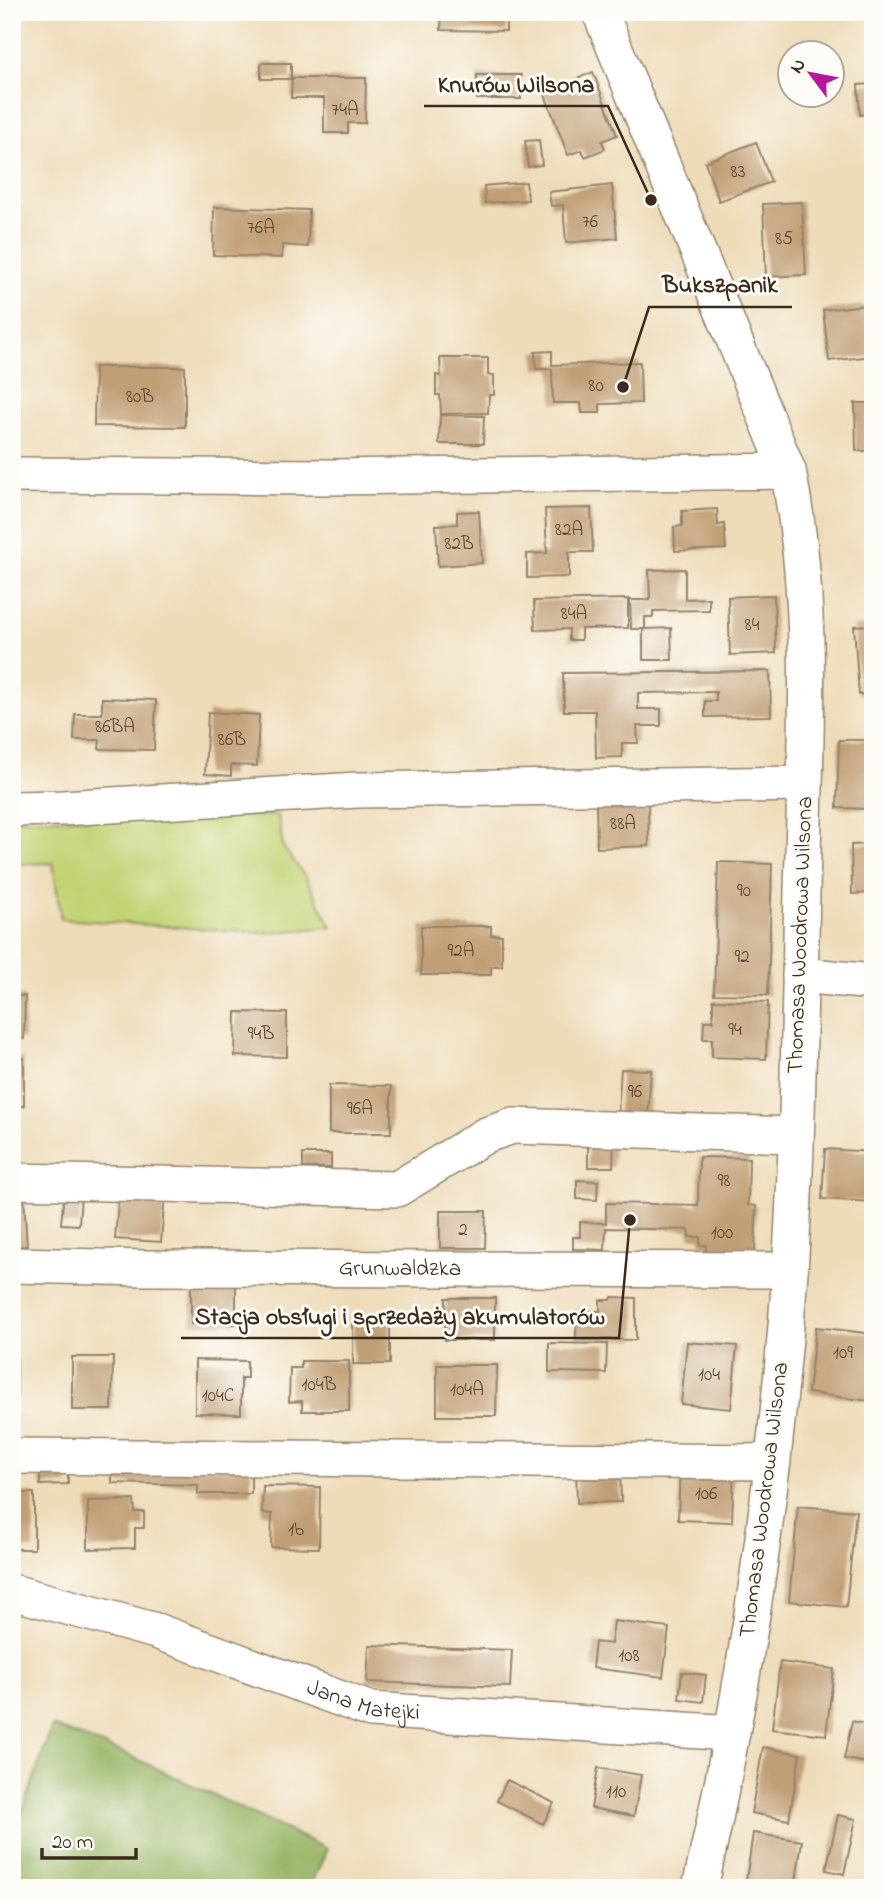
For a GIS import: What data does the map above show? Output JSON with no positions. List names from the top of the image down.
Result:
{
  "streets": {
    "street": ["Thomasa Woodrowa Wilsona", "Grunwaldzka", "Jana Matejki"]
  },
  "crossings": [
    ["Thomasa Woodrowa Wilsona", "Grunwaldzka"],
    ["Thomasa Woodrowa Wilsona", "Jana Matejki"]
  ],
  "places": ["Knurów Wilsona", "Bukszpanik", "Stacja obsługi i sprzedaży akumulatorów"],
  "house_numbers": [
    "74A",
    "83",
    "76",
    "76A",
    "85",
    "80",
    "80B",
    "82A",
    "82B",
    "84A",
    "84",
    "86BA",
    "86B",
    "88A",
    "90",
    "92A",
    "92",
    "94",
    "94B",
    "96",
    "96A",
    "98",
    "2",
    "100",
    "109",
    "104",
    "104B",
    "104A",
    "104C",
    "106",
    "1b",
    "108",
    "110"
  ],
  "scale_bar": "20 m",
  "north": "top left"
}
